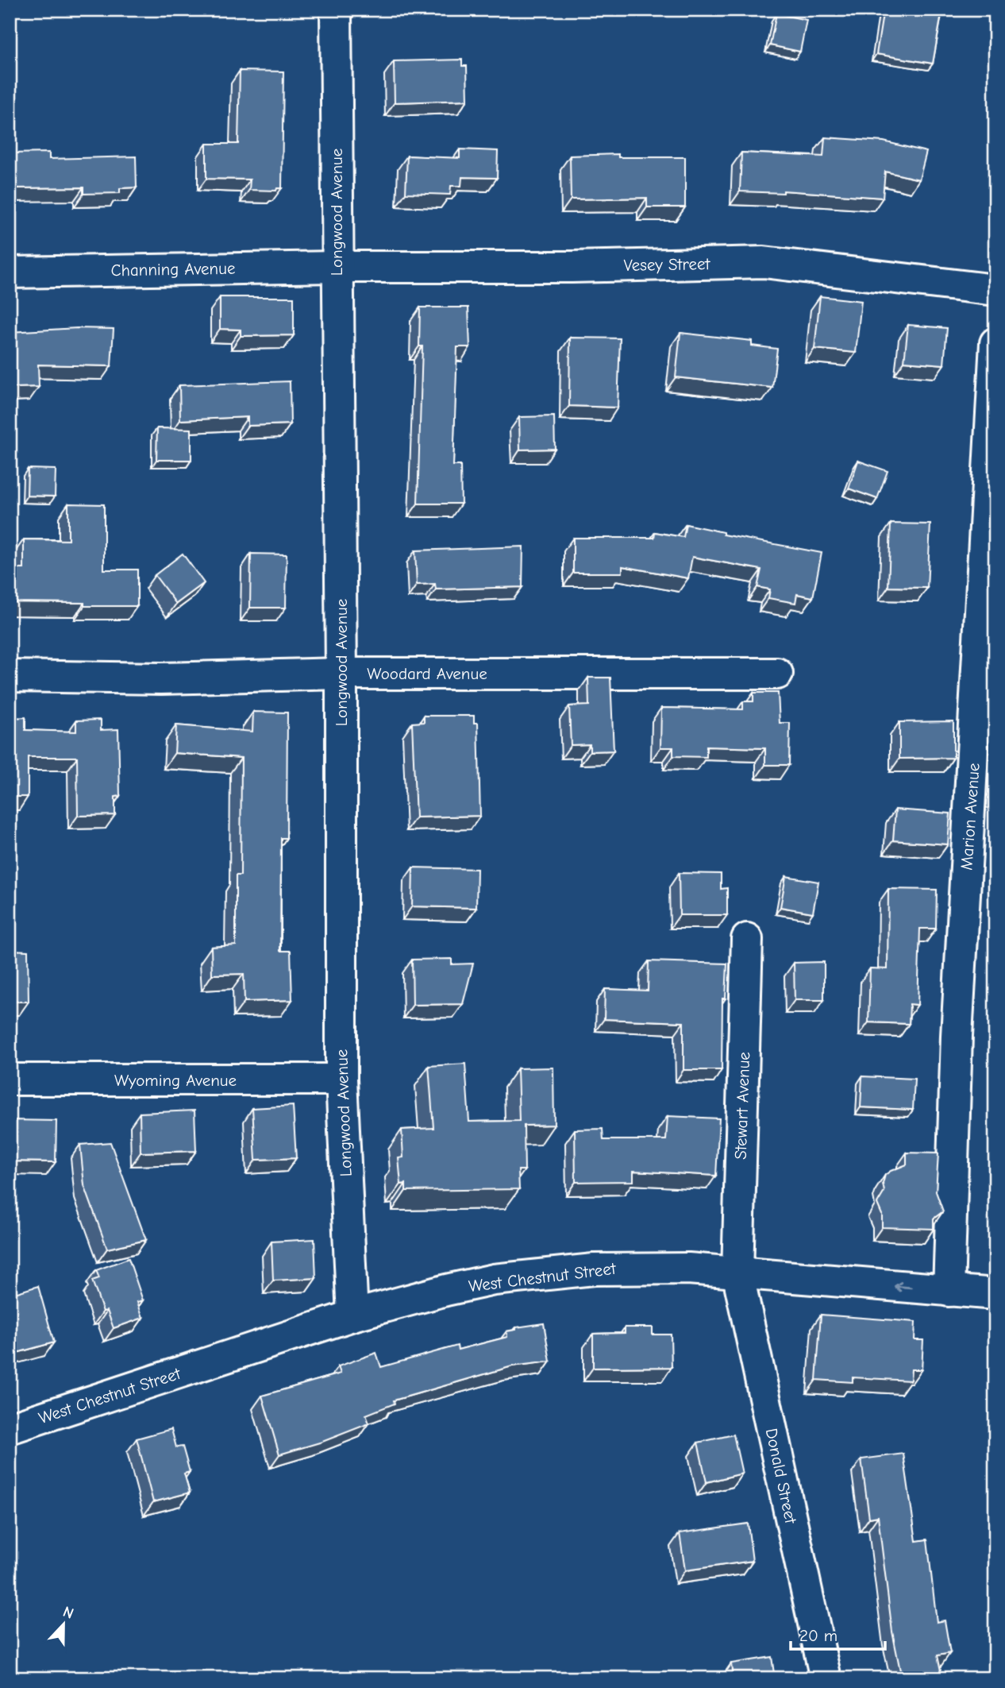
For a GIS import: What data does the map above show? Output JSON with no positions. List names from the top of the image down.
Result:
{
  "streets": {
    "street": [
      "Longwood Avenue",
      "Vesey Street",
      "Channing Avenue",
      "Woodard Avenue",
      "Marion Avenue",
      "Wyoming Avenue",
      "Stewart Avenue",
      "West Chestnut Street",
      "Donald Street"
    ]
  },
  "crossings": [
    ["Longwood Avenue", "Vesey Street"],
    ["Longwood Avenue", "Channing Avenue"],
    ["Longwood Avenue", "Woodard Avenue"],
    ["Longwood Avenue", "Wyoming Avenue"],
    ["Longwood Avenue", "West Chestnut Street"],
    ["Vesey Street", "Channing Avenue"],
    ["Marion Avenue", "West Chestnut Street"],
    ["Stewart Avenue", "West Chestnut Street"],
    ["Stewart Avenue", "Donald Street"],
    ["West Chestnut Street", "Donald Street"]
  ],
  "scale_bar": "20 m",
  "north": "top"
}
